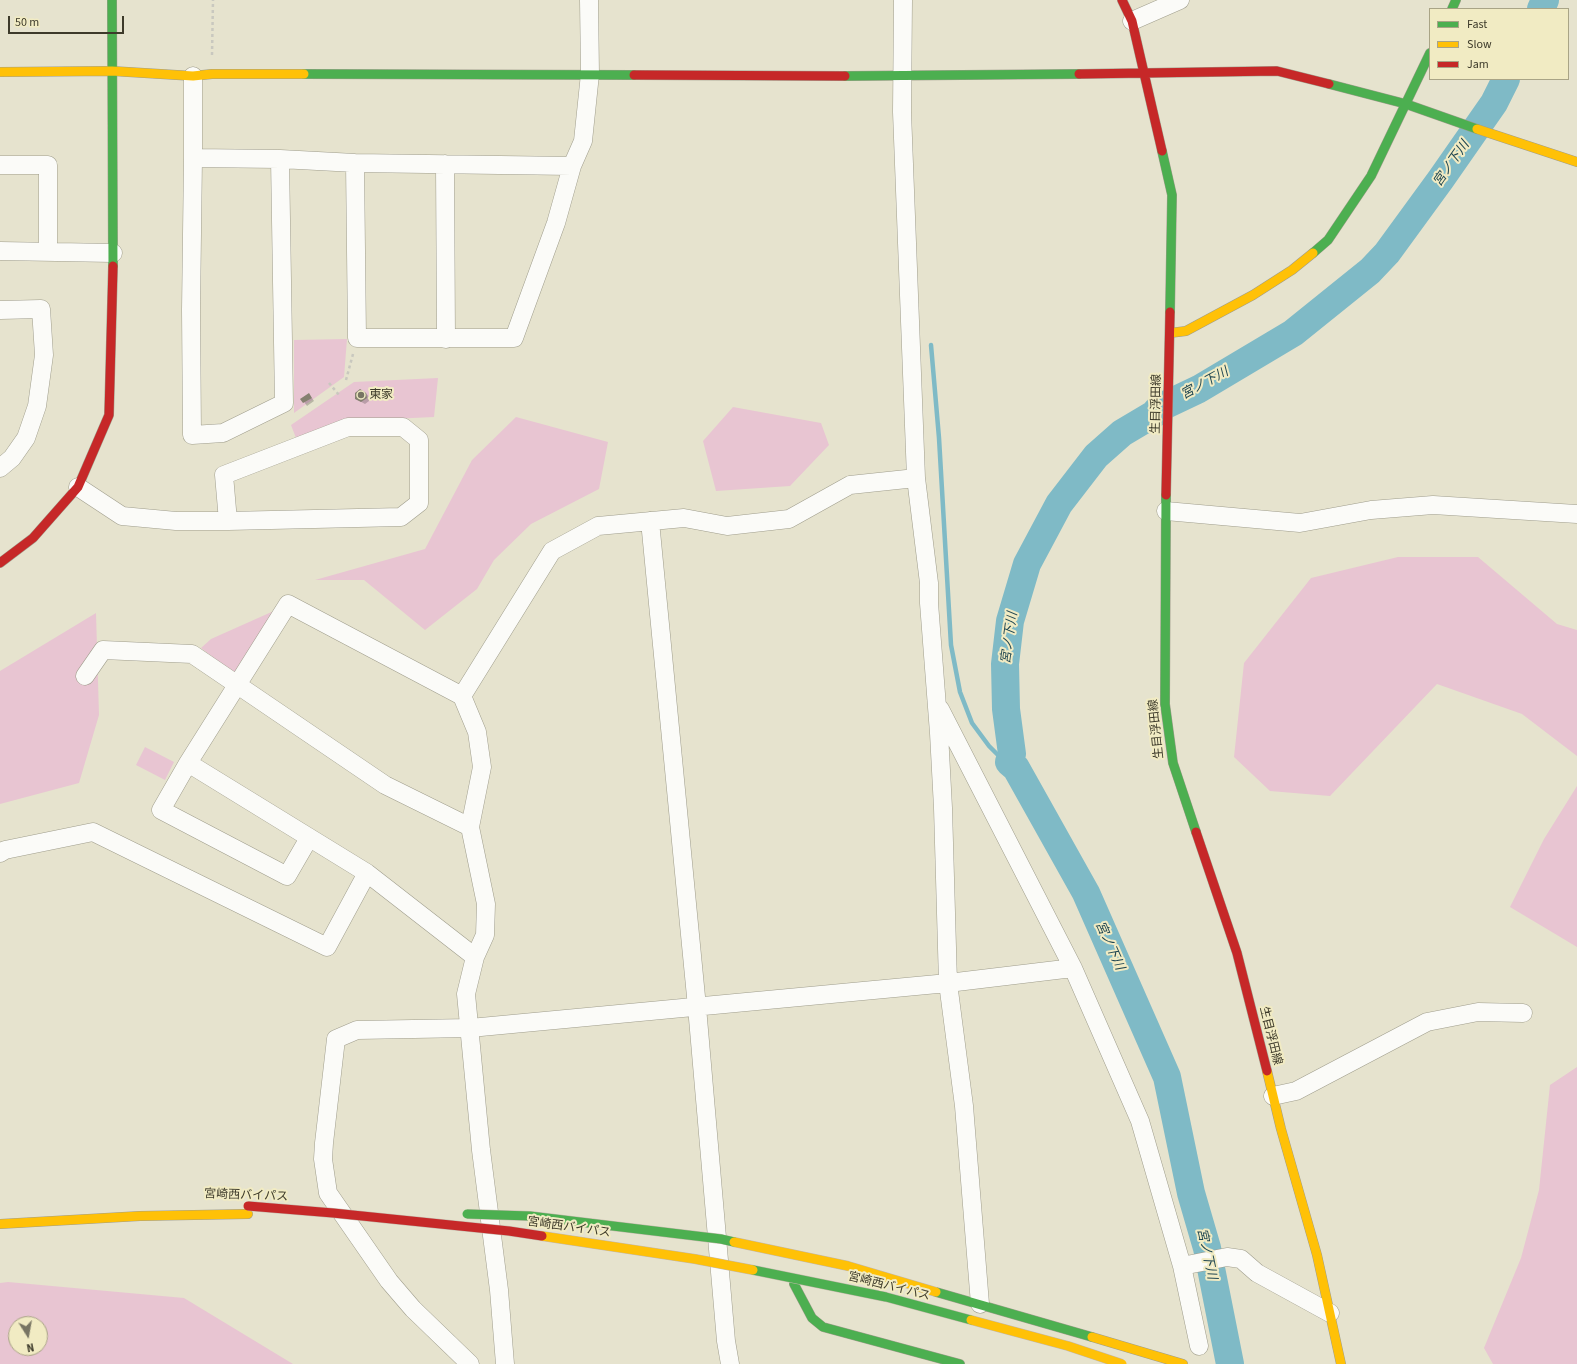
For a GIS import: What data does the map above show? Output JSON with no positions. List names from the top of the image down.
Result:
{
  "streets": {
    "main road": ["生目浮田線", "宮崎西バイパス"]
  },
  "water": ["宮ノ下川"],
  "places": ["東家"],
  "legend": ["Fast", "Slow", "Jam"],
  "scale_bar": "50 m",
  "north": "bottom"
}
